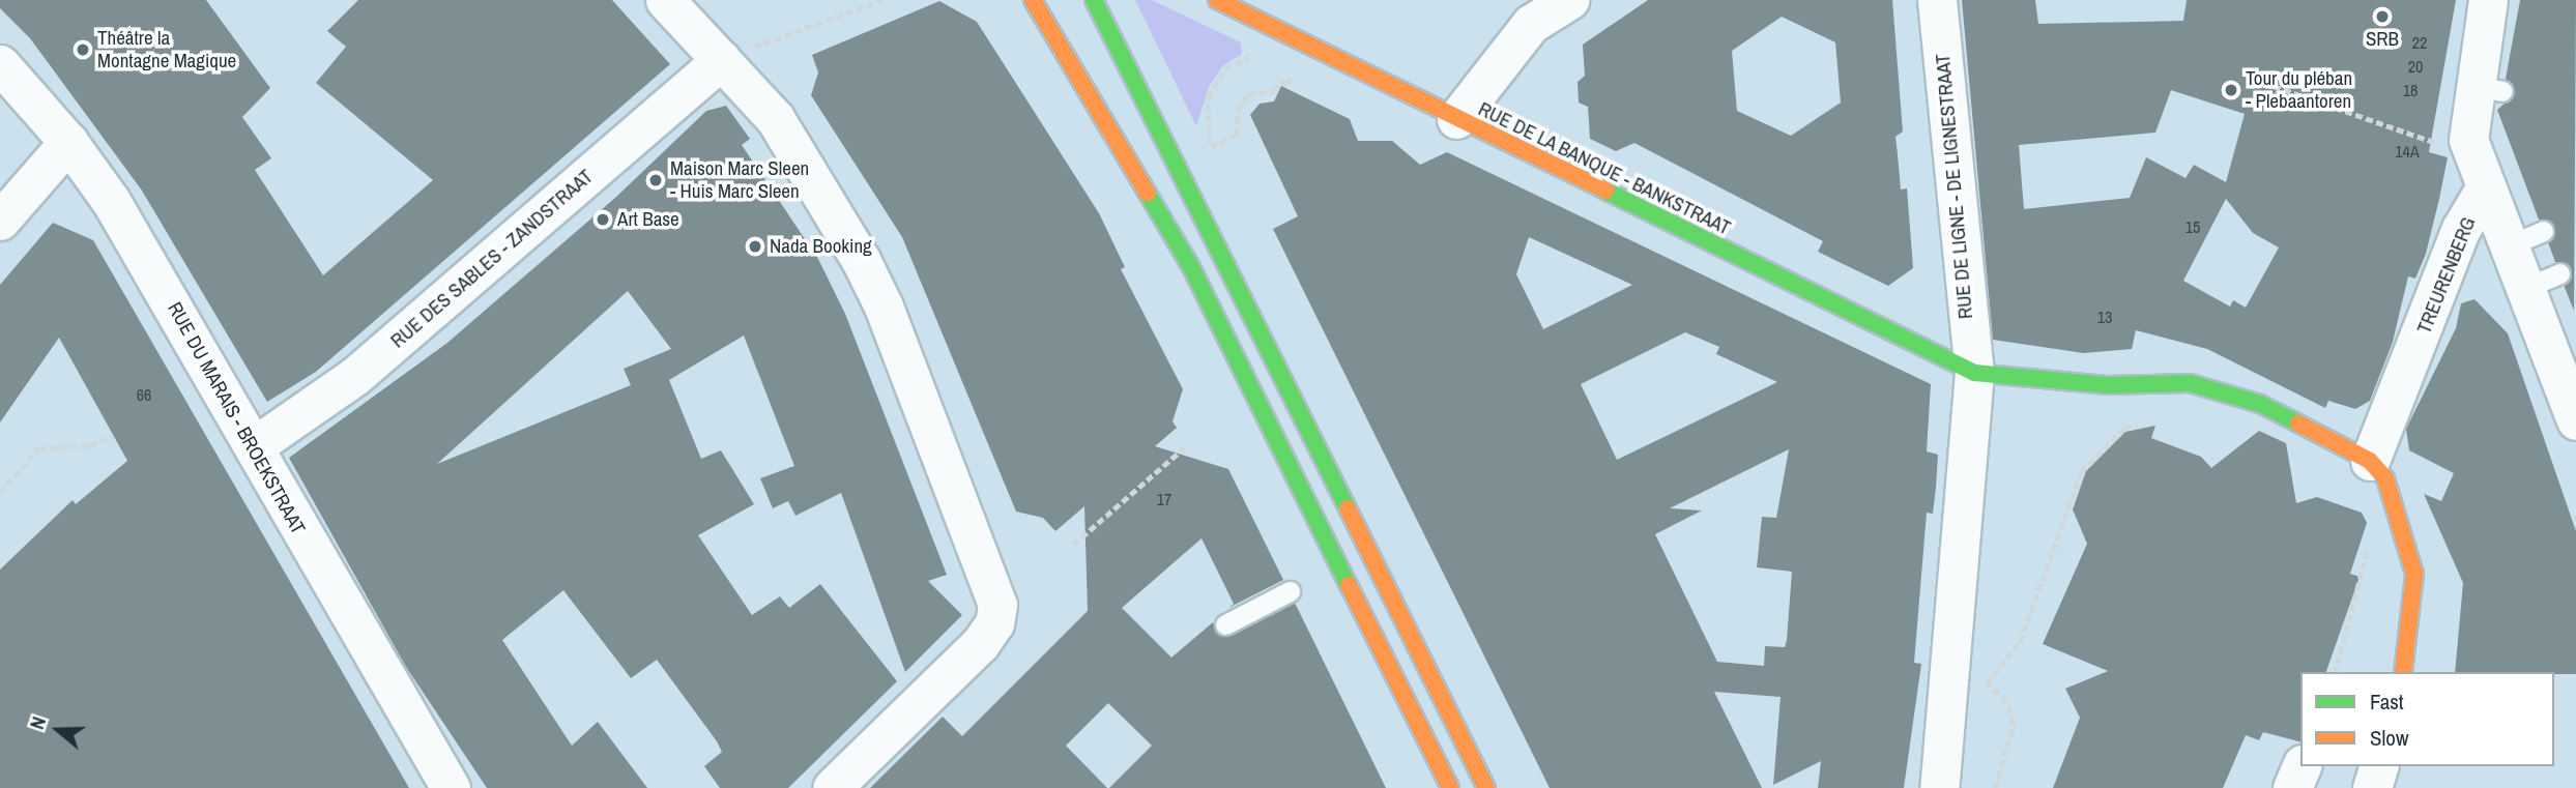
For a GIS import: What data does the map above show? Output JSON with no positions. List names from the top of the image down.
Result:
{
  "streets": {
    "street": [
      "RUE DE LA BANQUE - BANKSTRAAT",
      "RUE DE LIGNE - DE LIGNESTRAAT",
      "RUE DES SABLES - ZANDSTRAAT",
      "TREURENBERG",
      "RUE DU MARAIS - BROEKSTRAAT"
    ]
  },
  "crossings": [
    ["RUE DE LA BANQUE - BANKSTRAAT", "RUE DE LIGNE - DE LIGNESTRAAT"],
    ["RUE DES SABLES - ZANDSTRAAT", "RUE DU MARAIS - BROEKSTRAAT"]
  ],
  "places": [
    "SRB",
    "Théâtre la Montagne Magique",
    "Tour du pléban - Plebaantoren",
    "Maison Marc Sleen - Huis Marc Sleen",
    "Art Base",
    "Nada Booking"
  ],
  "house_numbers": [
    "22",
    "20",
    "18",
    "14A",
    "15",
    "13",
    "66",
    "17"
  ],
  "legend": ["Fast", "Slow"],
  "north": "left"
}
